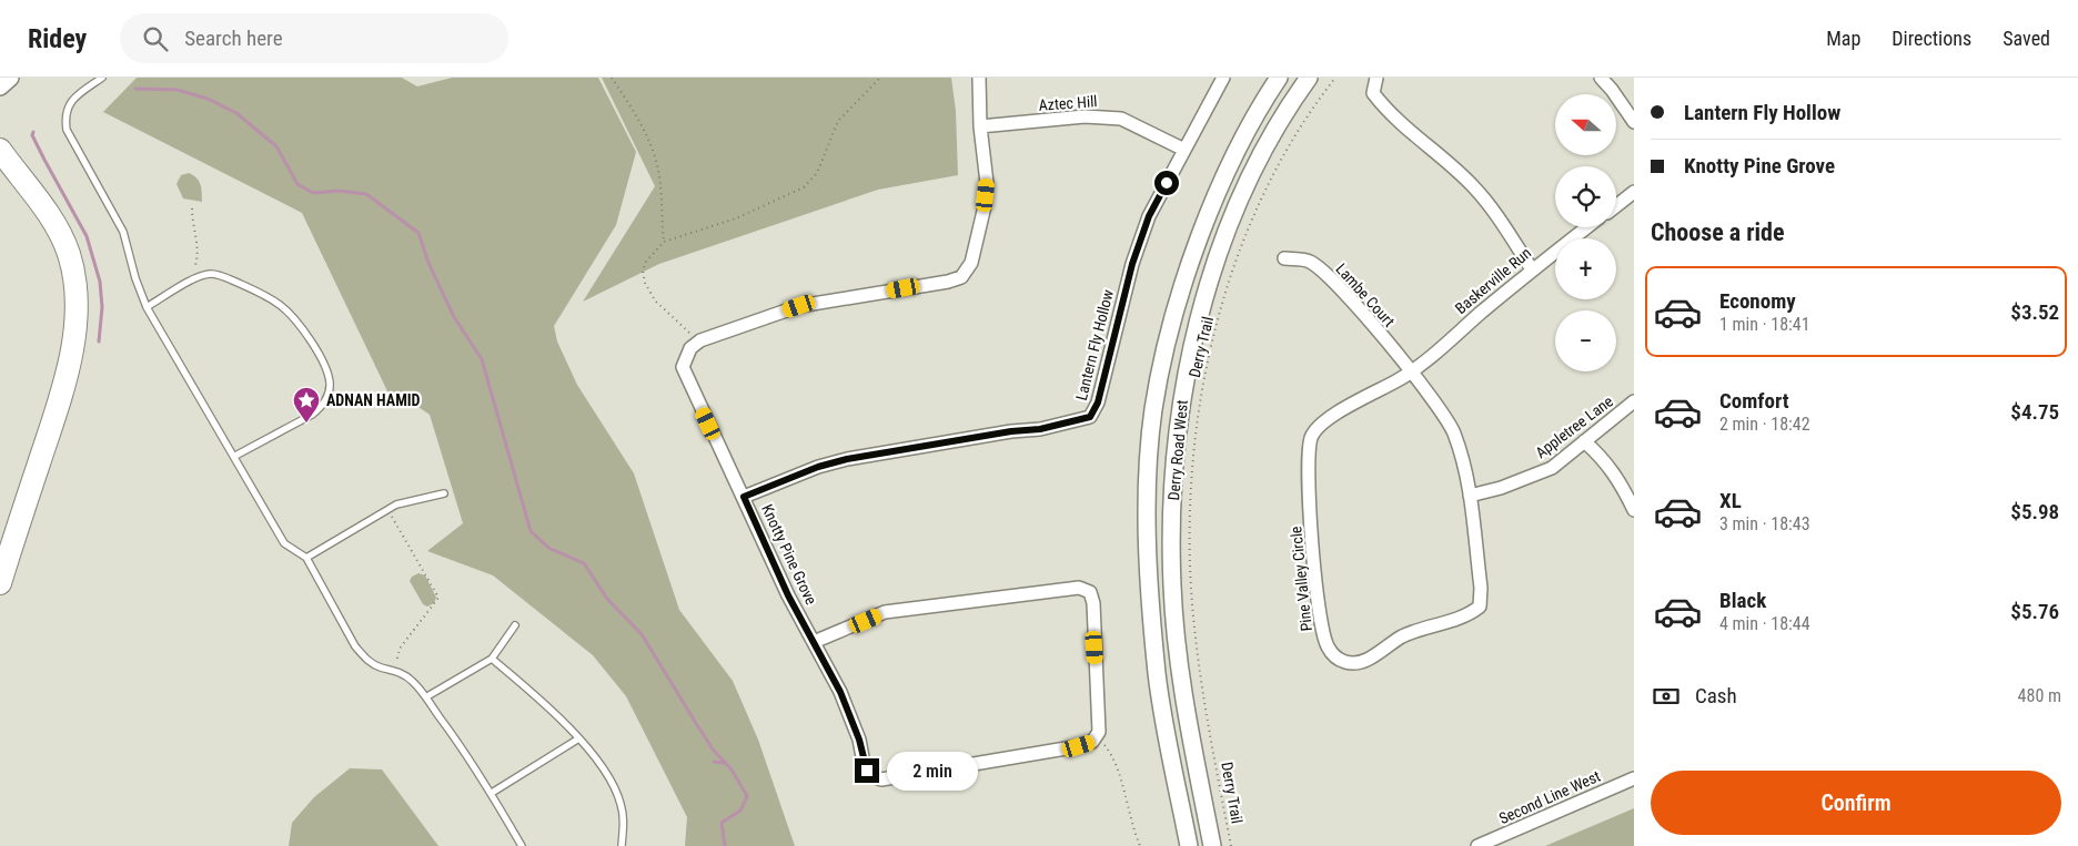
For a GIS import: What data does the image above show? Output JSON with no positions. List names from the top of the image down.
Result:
{
  "streets": {
    "main road": ["Derry Road West"],
    "street": [
      "Aztec Hill",
      "Baskerville Run",
      "Lambe Court",
      "Lantern Fly Hollow",
      "Appletree Lane",
      "Knotty Pine Grove",
      "Pine Valley Circle",
      "Second Line West"
    ],
    "path": ["Derry Trail"]
  },
  "crossings": [
    ["Aztec Hill", "Lantern Fly Hollow"],
    ["Baskerville Run", "Lambe Court"],
    ["Baskerville Run", "Pine Valley Circle"],
    ["Lambe Court", "Pine Valley Circle"],
    ["Lantern Fly Hollow", "Knotty Pine Grove"],
    ["Appletree Lane", "Pine Valley Circle"]
  ],
  "places": {
    "place": ["ADNAN HAMID"]
  },
  "north": "left",
  "page": {
    "header": "Ridey",
    "search": "Search here",
    "nav": ["Map", "Directions", "Saved"],
    "banner": ["Lantern Fly Hollow", "Knotty Pine Grove"],
    "map_buttons": ["+", "−"],
    "heading": "Choose a ride",
    "list": [
      {
        "name": "Economy",
        "note": "1 min · 18:41",
        "value": "$3.52"
      },
      {
        "name": "Comfort",
        "note": "2 min · 18:42",
        "value": "$4.75"
      },
      {
        "name": "XL",
        "note": "3 min · 18:43",
        "value": "$5.98"
      },
      {
        "name": "Black",
        "note": "4 min · 18:44",
        "value": "$5.76"
      }
    ],
    "pay": ["Cash", "480 m"],
    "bubble": "2 min",
    "buttons": "Confirm"
  }
}
